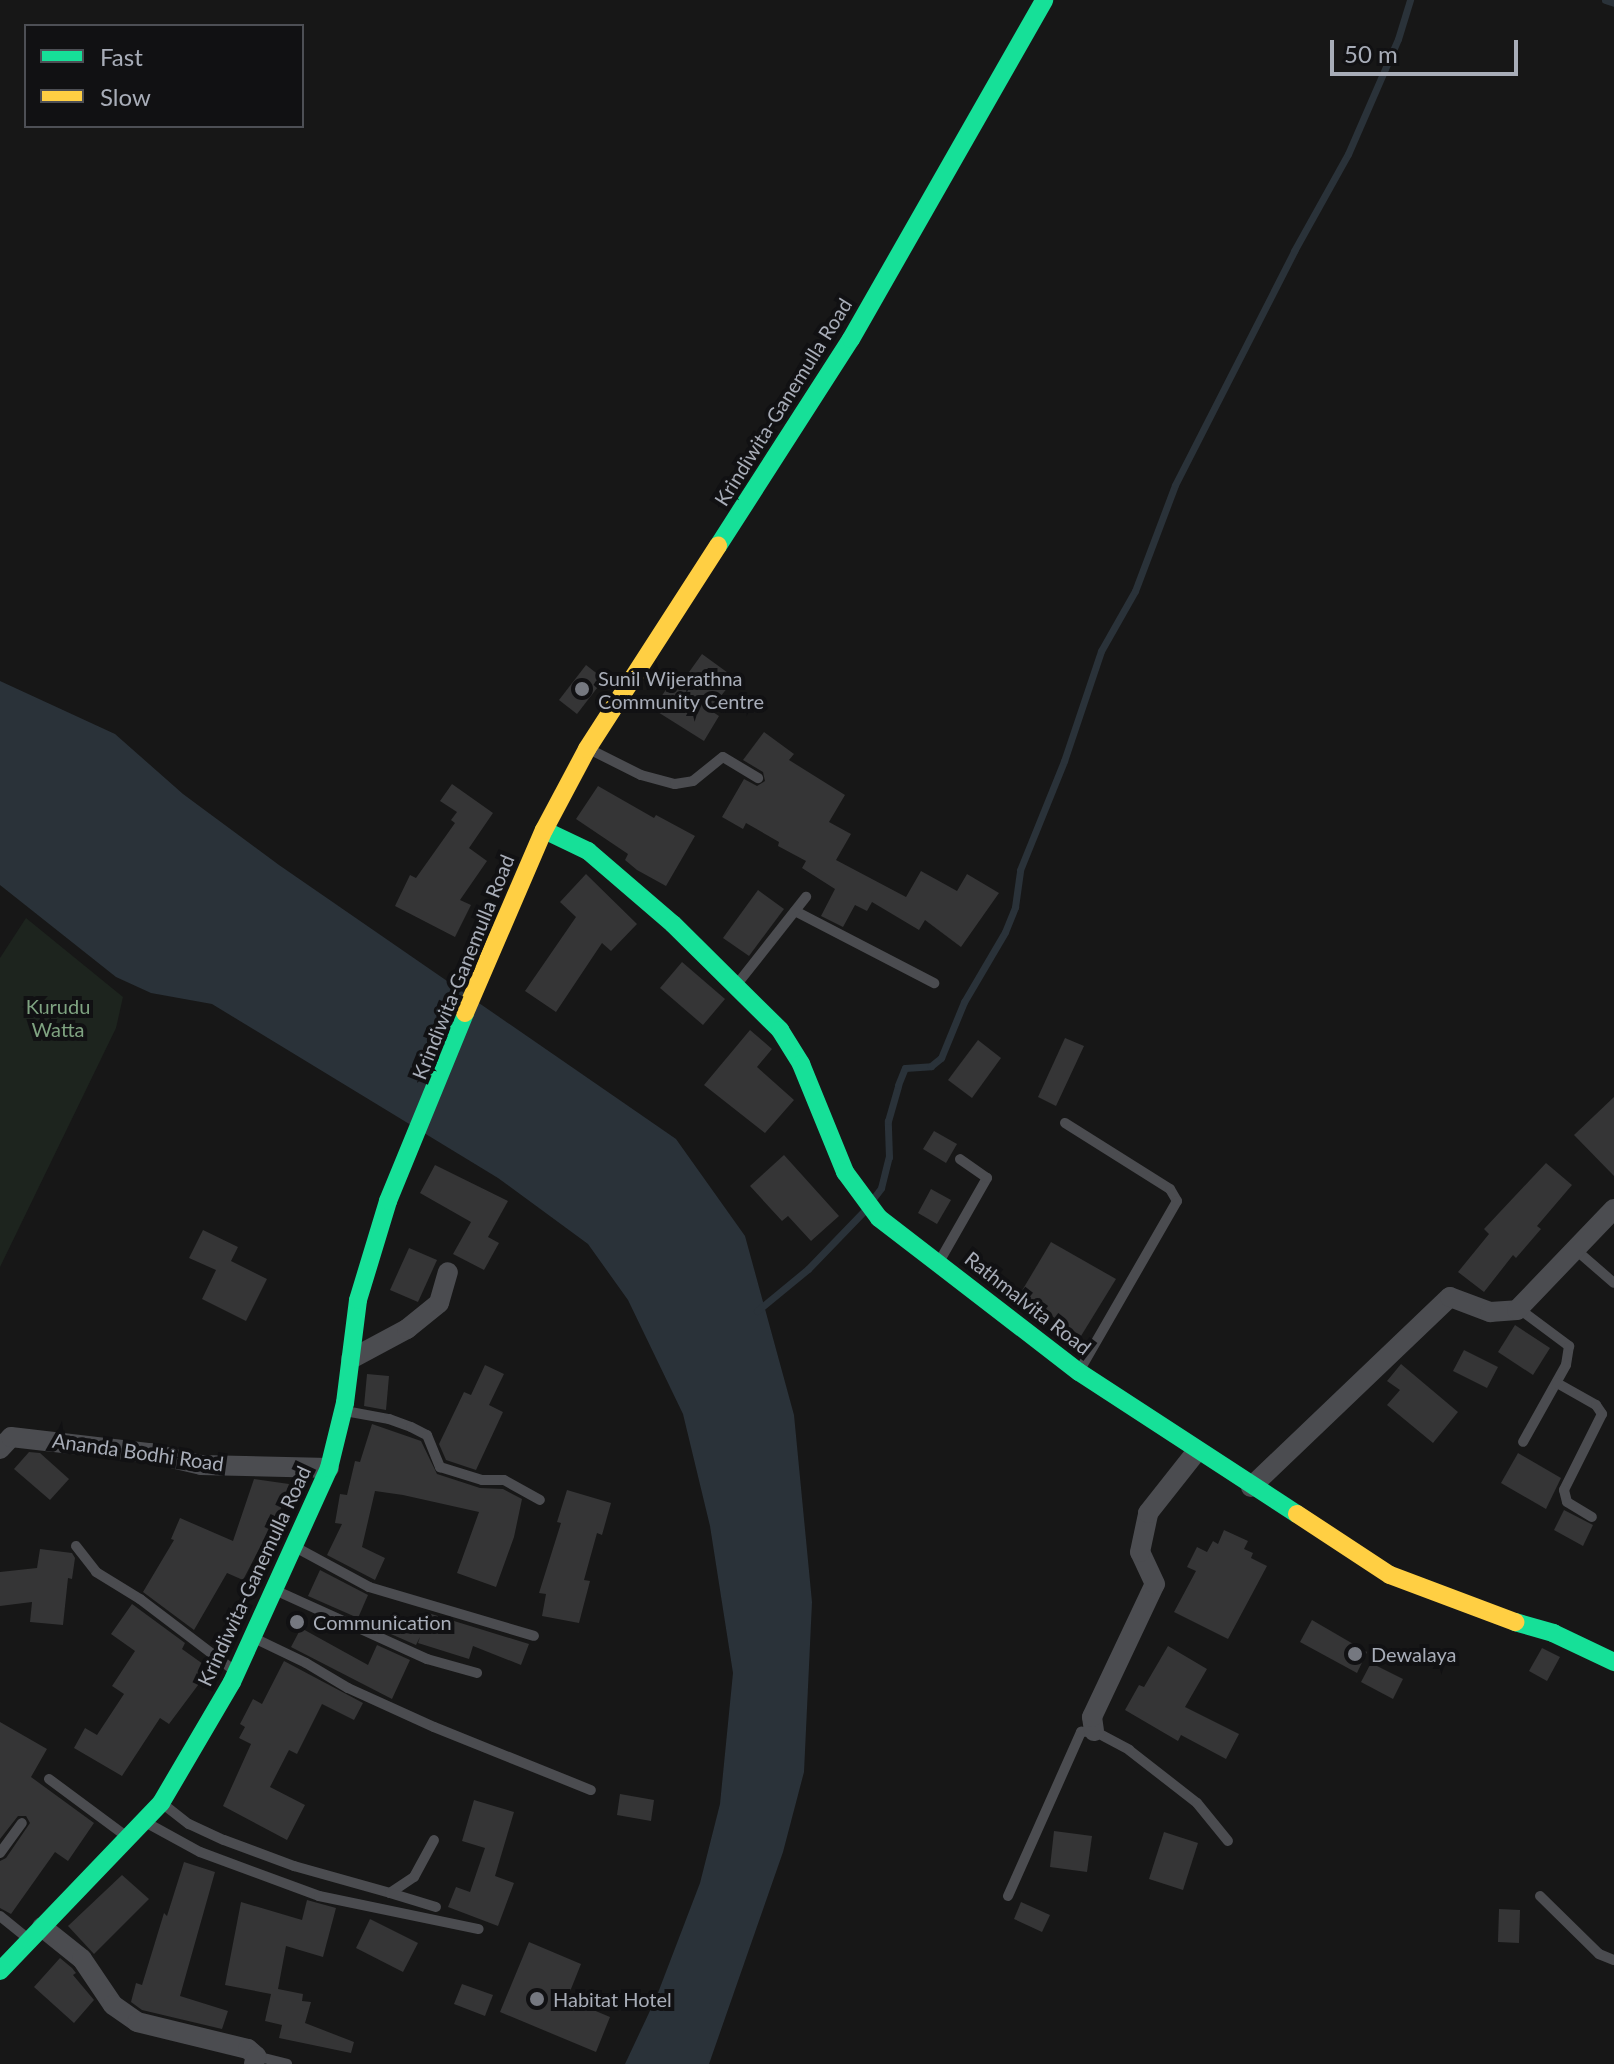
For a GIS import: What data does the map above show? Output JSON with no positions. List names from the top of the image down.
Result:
{
  "streets": {
    "main road": ["Krindiwita-Ganemulla Road", "Rathmalvita Road"],
    "street": ["Ananda Bodhi Road"]
  },
  "crossings": [
    ["Krindiwita-Ganemulla Road", "Rathmalvita Road"],
    ["Krindiwita-Ganemulla Road", "Ananda Bodhi Road"]
  ],
  "parks": ["Kurudu Watta"],
  "places": [
    "Sunil Wijerathna Community Centre",
    "Communication",
    "Dewalaya",
    "Habitat Hotel"
  ],
  "legend": ["Fast", "Slow"],
  "scale_bar": "50 m"
}
